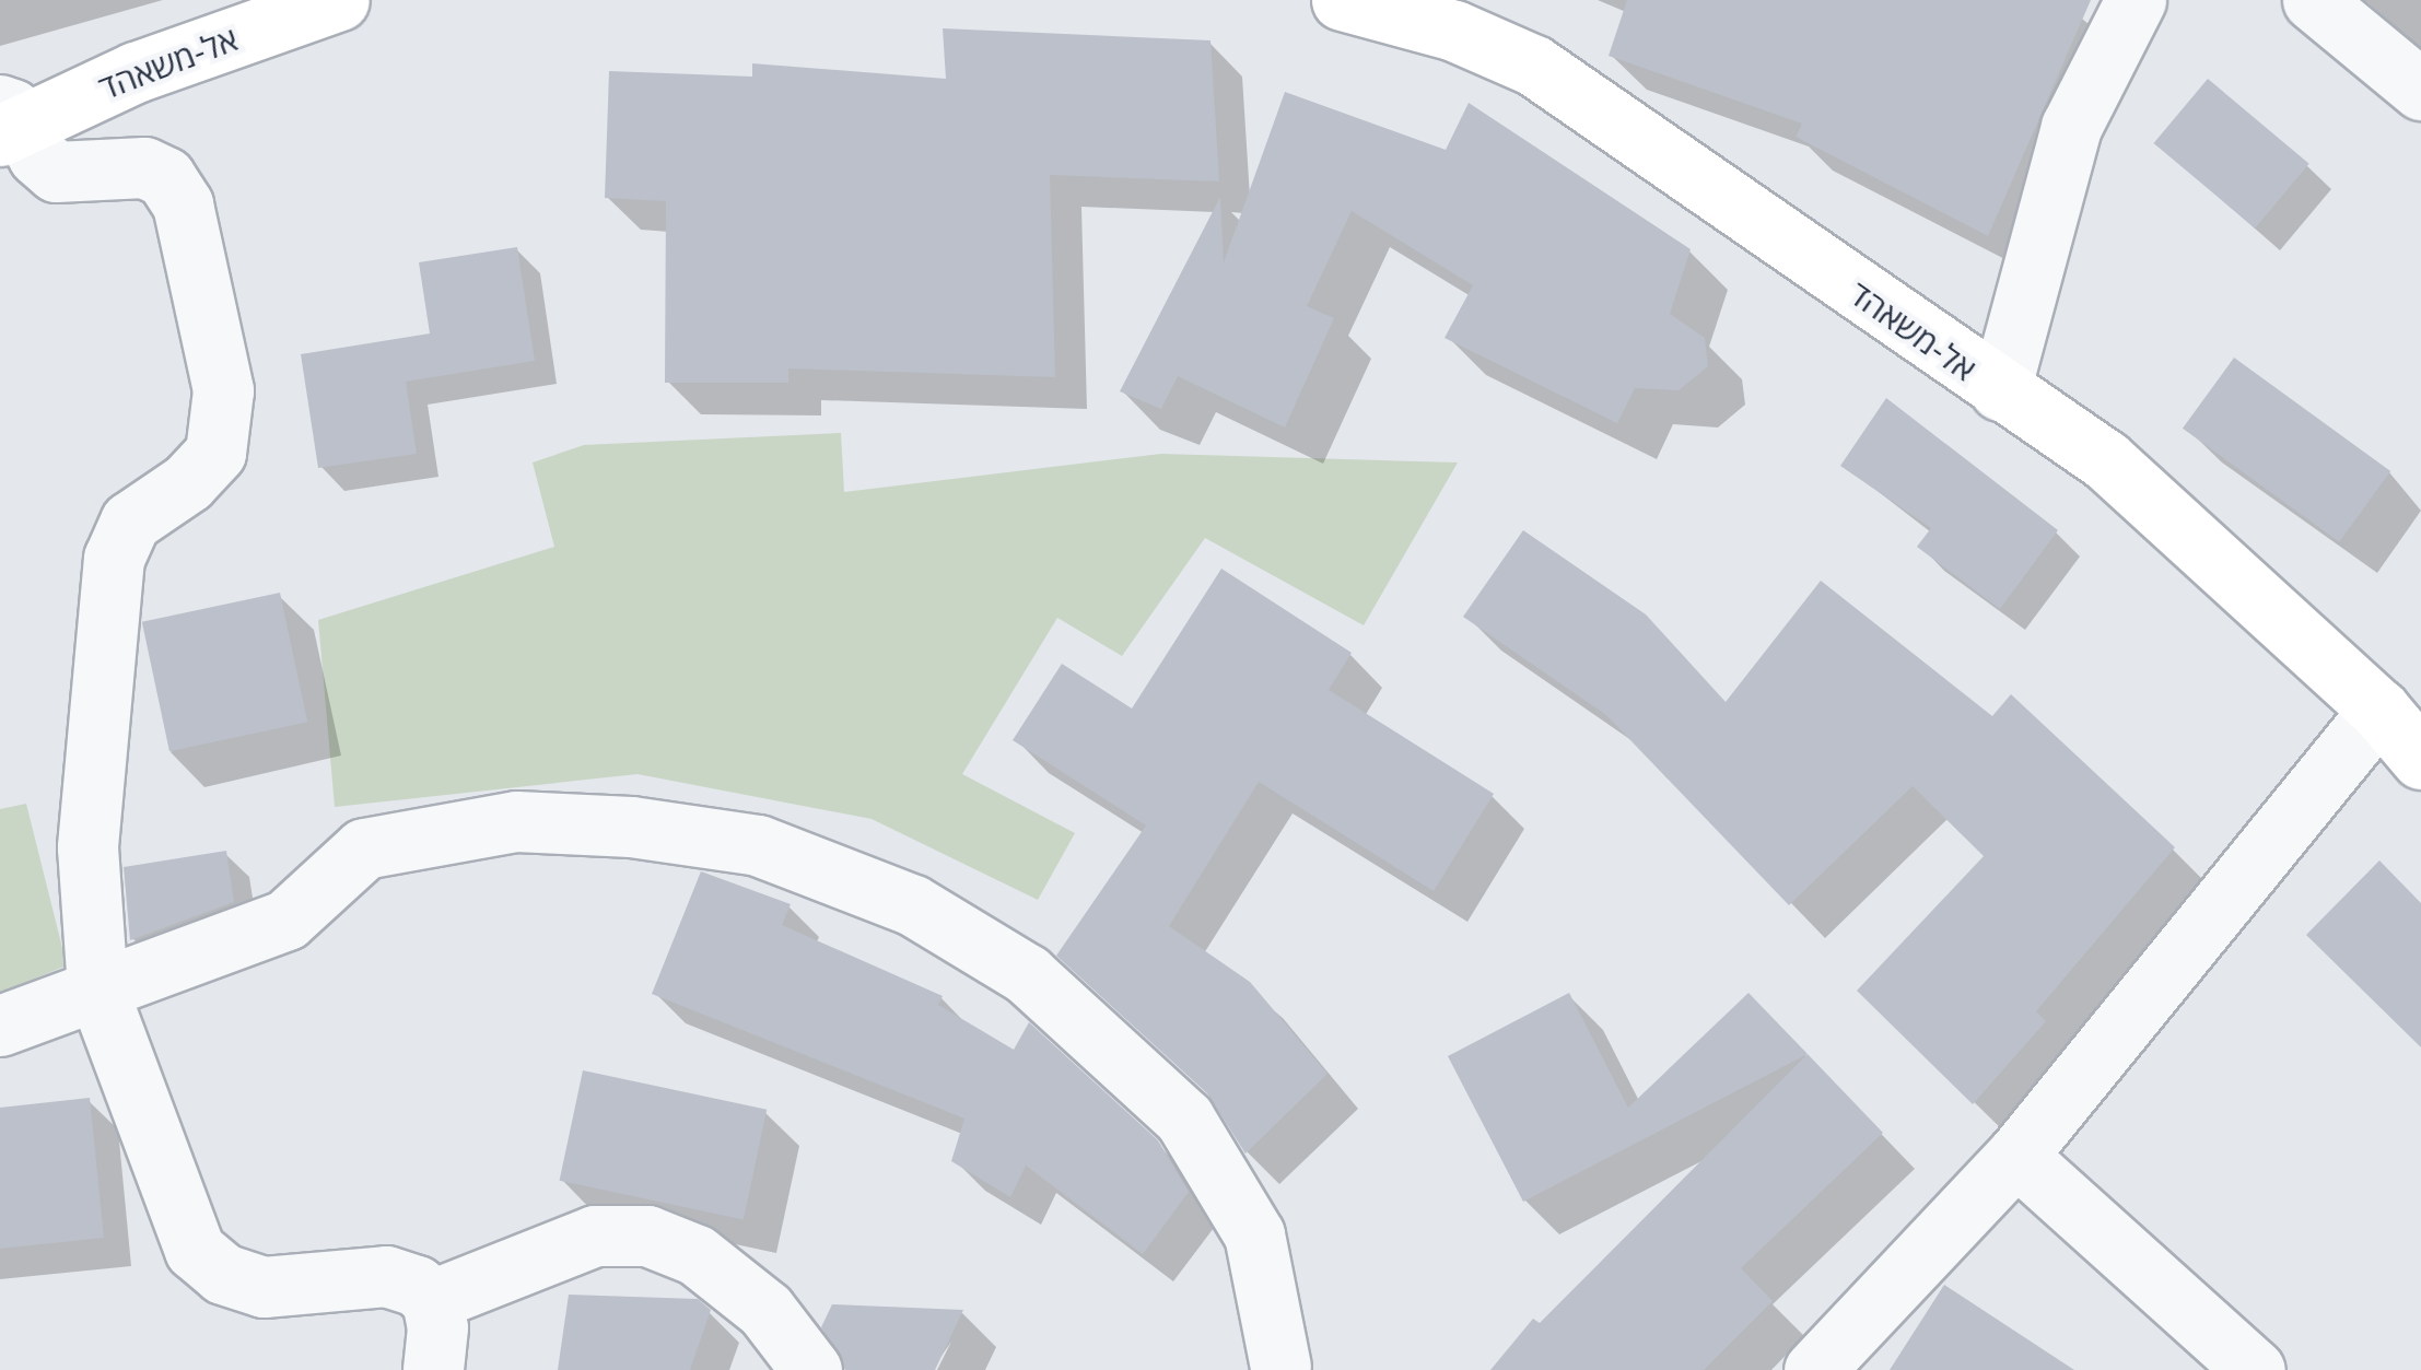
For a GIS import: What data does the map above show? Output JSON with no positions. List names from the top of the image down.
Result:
{
  "streets": {
    "street": ["אל-משאהד"]
  }
}
